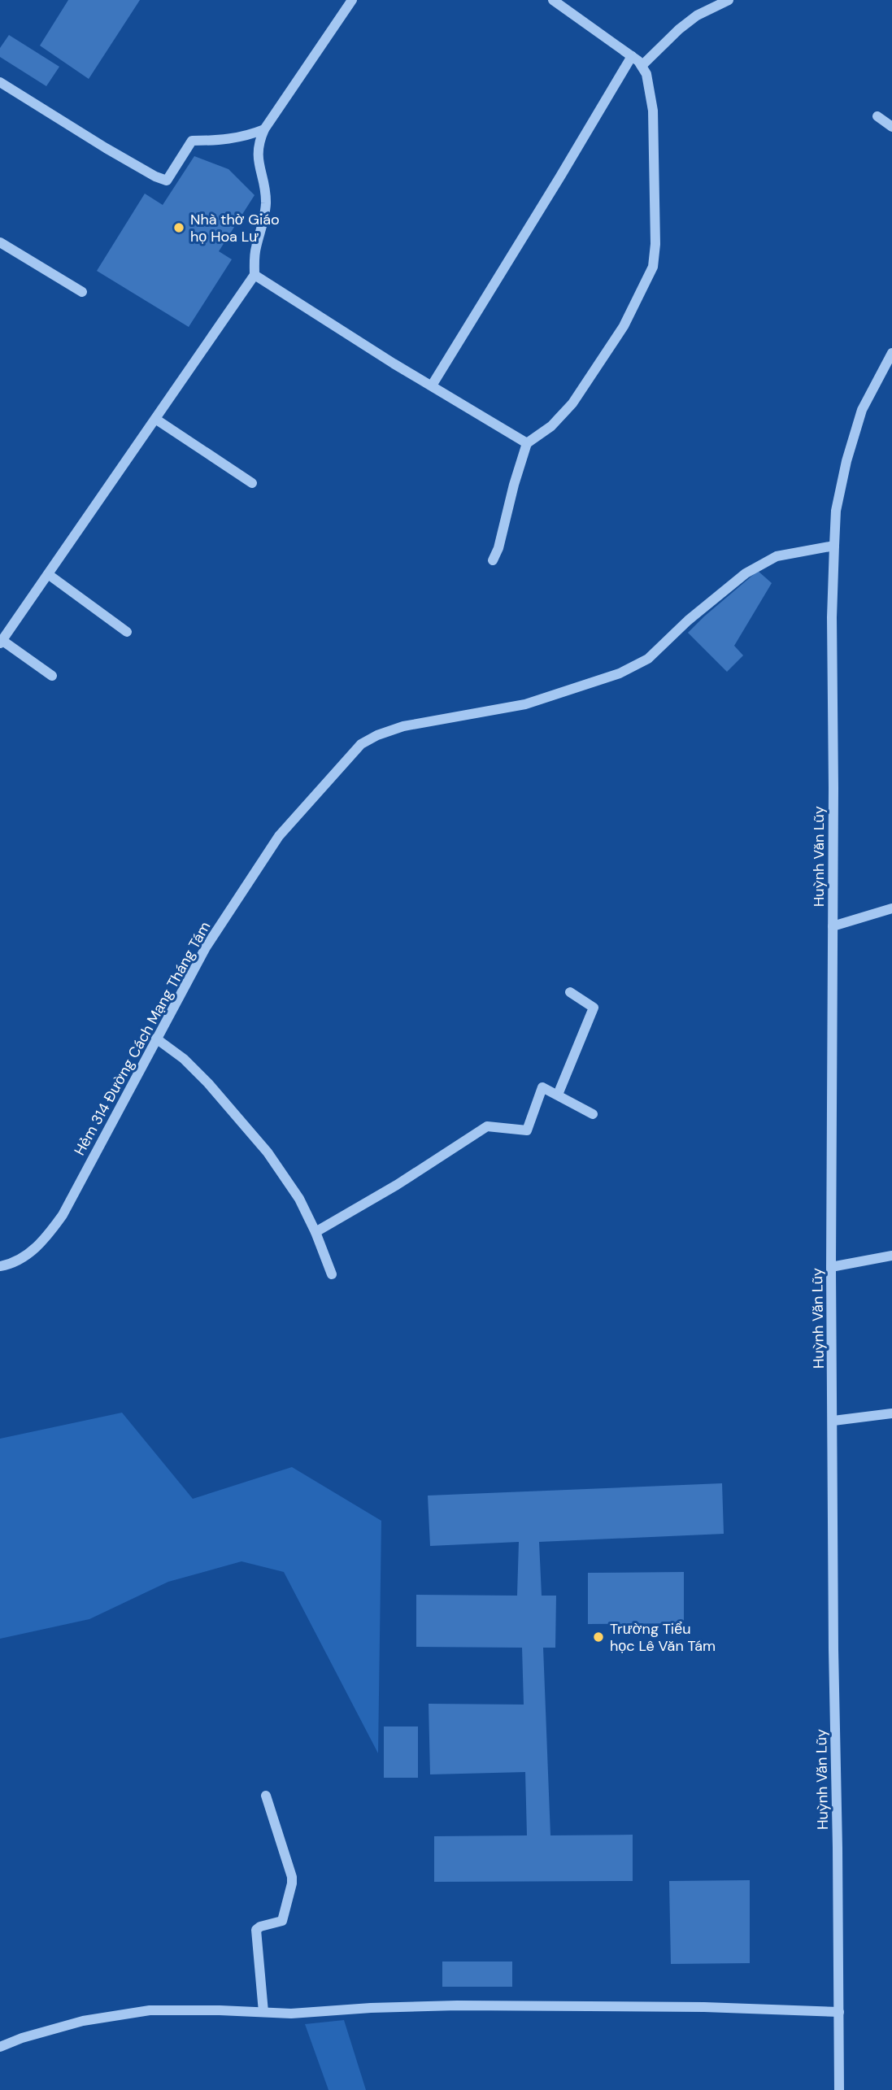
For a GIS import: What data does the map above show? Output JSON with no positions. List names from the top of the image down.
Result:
{
  "streets": {
    "street": ["Huỳnh Văn Lũy", "Hẻm 314 Đường Cách Mạng Tháng Tám"]
  },
  "crossings": [
    ["Huỳnh Văn Lũy", "Hẻm 314 Đường Cách Mạng Tháng Tám"]
  ],
  "places": ["Nhà thờ Giáo họ Hoa Lư", "Trường Tiểu học Lê Văn Tám"]
}
